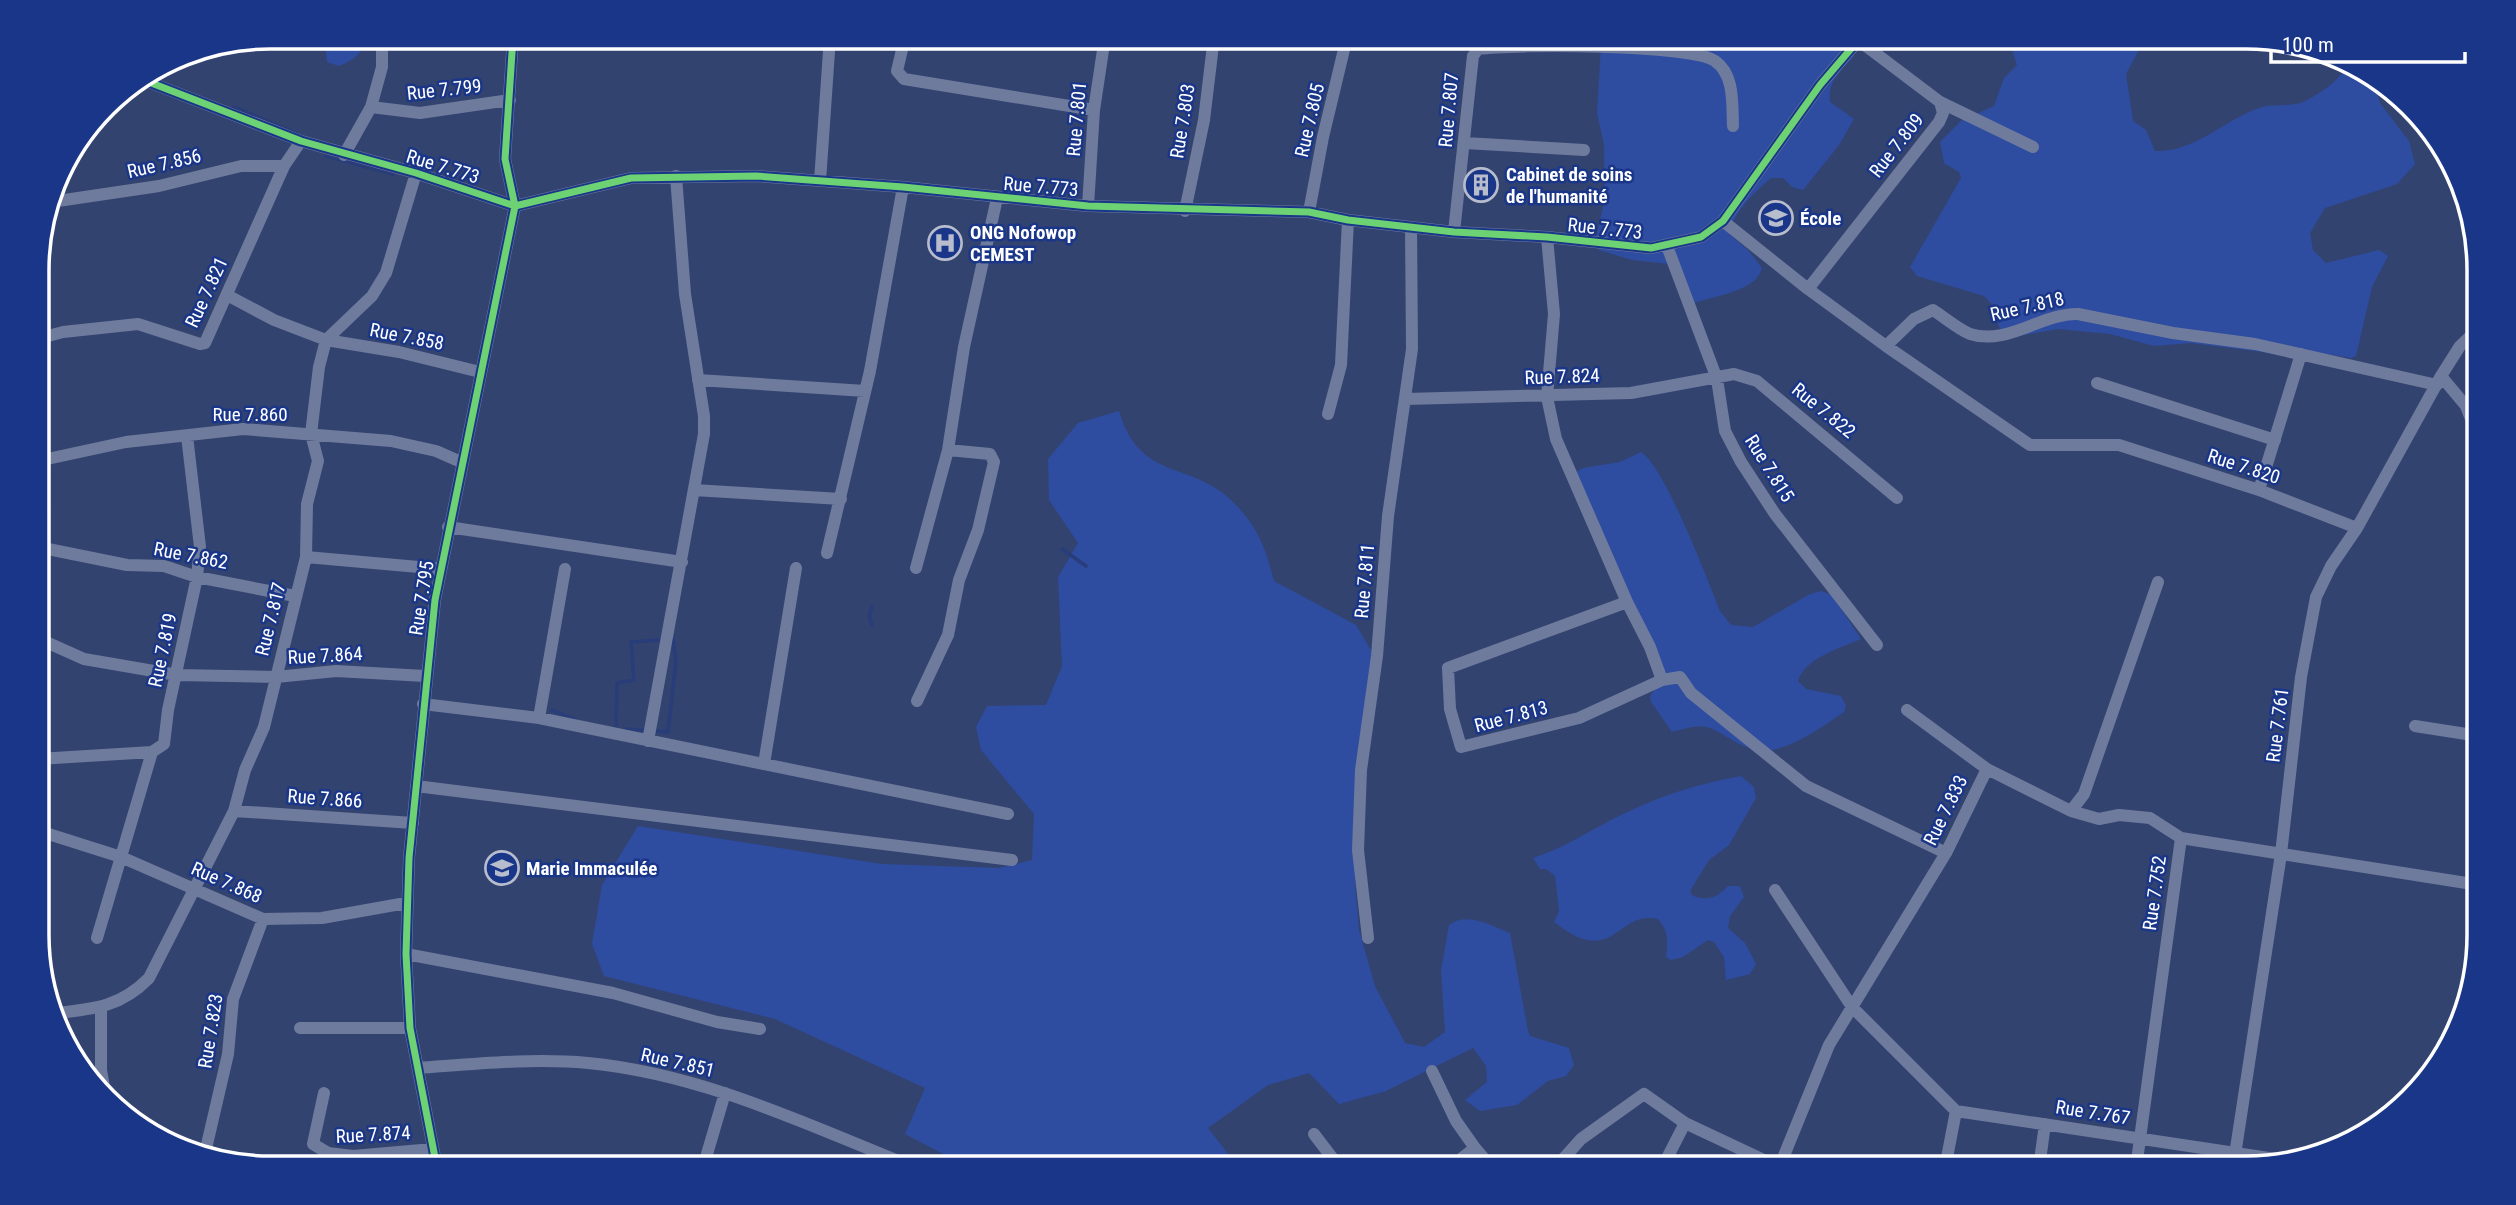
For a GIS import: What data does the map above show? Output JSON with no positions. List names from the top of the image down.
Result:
{
  "streets": {
    "street": [
      "Rue 7.799",
      "Rue 7.807",
      "Rue 7.801",
      "Rue 7.805",
      "Rue 7.803",
      "Rue 7.809",
      "Rue 7.856",
      "Rue 7.773",
      "Rue 7.821",
      "Rue 7.818",
      "Rue 7.858",
      "Rue 7.824",
      "Rue 7.822",
      "Rue 7.860",
      "Rue 7.820",
      "Rue 7.815",
      "Rue 7.862",
      "Rue 7.811",
      "Rue 7.795",
      "Rue 7.817",
      "Rue 7.819",
      "Rue 7.864",
      "Rue 7.813",
      "Rue 7.761",
      "Rue 7.866",
      "Rue 7.833",
      "Rue 7.868",
      "Rue 7.752",
      "Rue 7.823",
      "Rue 7.851",
      "Rue 7.767",
      "Rue 7.874"
    ]
  },
  "crossings": [
    ["Rue 7.799", "Rue 7.795"],
    ["Rue 7.807", "Rue 7.773"],
    ["Rue 7.801", "Rue 7.773"],
    ["Rue 7.805", "Rue 7.773"],
    ["Rue 7.803", "Rue 7.773"],
    ["Rue 7.856", "Rue 7.821"],
    ["Rue 7.773", "Rue 7.821"],
    ["Rue 7.773", "Rue 7.815"],
    ["Rue 7.773", "Rue 7.811"],
    ["Rue 7.773", "Rue 7.795"],
    ["Rue 7.821", "Rue 7.858"],
    ["Rue 7.818", "Rue 7.820"],
    ["Rue 7.818", "Rue 7.761"],
    ["Rue 7.858", "Rue 7.795"],
    ["Rue 7.858", "Rue 7.817"],
    ["Rue 7.824", "Rue 7.822"],
    ["Rue 7.824", "Rue 7.815"],
    ["Rue 7.824", "Rue 7.811"],
    ["Rue 7.822", "Rue 7.815"],
    ["Rue 7.860", "Rue 7.795"],
    ["Rue 7.860", "Rue 7.817"],
    ["Rue 7.860", "Rue 7.819"],
    ["Rue 7.820", "Rue 7.761"],
    ["Rue 7.862", "Rue 7.817"],
    ["Rue 7.862", "Rue 7.819"],
    ["Rue 7.795", "Rue 7.864"],
    ["Rue 7.795", "Rue 7.866"],
    ["Rue 7.795", "Rue 7.868"],
    ["Rue 7.795", "Rue 7.851"],
    ["Rue 7.795", "Rue 7.874"],
    ["Rue 7.817", "Rue 7.864"],
    ["Rue 7.817", "Rue 7.866"],
    ["Rue 7.817", "Rue 7.868"],
    ["Rue 7.819", "Rue 7.864"],
    ["Rue 7.819", "Rue 7.868"],
    ["Rue 7.761", "Rue 7.752"],
    ["Rue 7.761", "Rue 7.767"],
    ["Rue 7.833", "Rue 7.752"],
    ["Rue 7.868", "Rue 7.823"],
    ["Rue 7.752", "Rue 7.767"]
  ],
  "places": {
    "building": ["Cabinet de soins de l'humanité"],
    "school or university": ["École", "Marie Immaculée"],
    "hospital": ["ONG Nofowop CEMEST"]
  },
  "scale_bar": "100 m"
}
